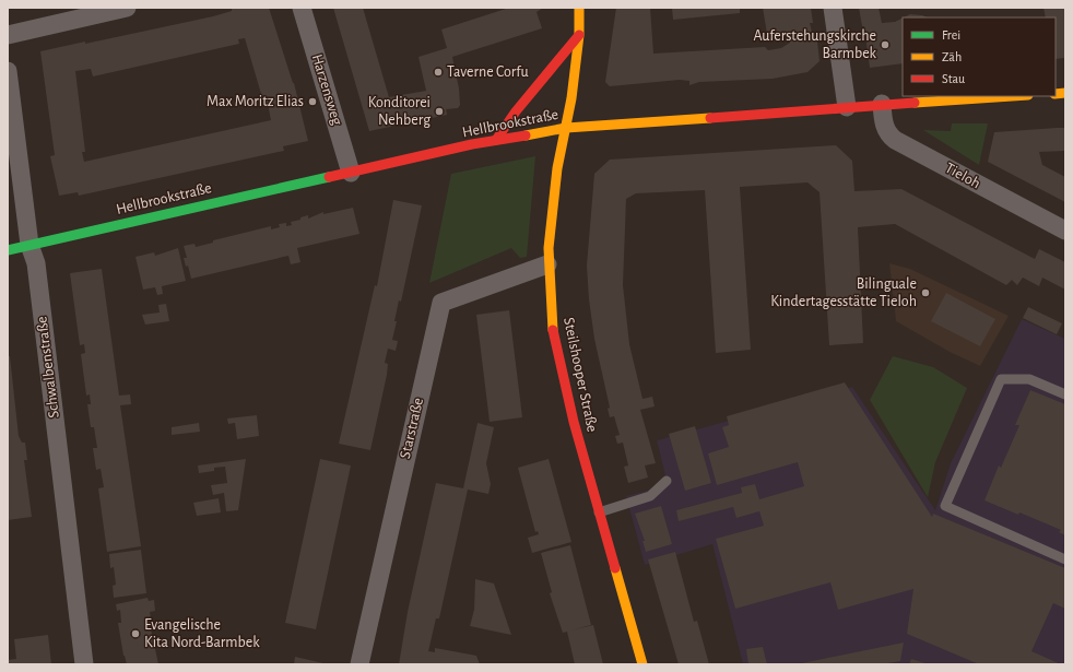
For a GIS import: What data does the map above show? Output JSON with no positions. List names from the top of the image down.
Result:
{
  "streets": {
    "street": [
      "Harzensweg",
      "Hellbrookstraße",
      "Tieloh",
      "Schwalbenstraße",
      "Steilshooper Straße",
      "Starstraße"
    ]
  },
  "crossings": [
    ["Harzensweg", "Hellbrookstraße"],
    ["Hellbrookstraße", "Tieloh"],
    ["Hellbrookstraße", "Schwalbenstraße"],
    ["Hellbrookstraße", "Steilshooper Straße"],
    ["Steilshooper Straße", "Starstraße"]
  ],
  "places": [
    "Auferstehungskirche Barmbek",
    "Taverne Corfu",
    "Max Moritz Elias",
    "Konditorei Nehberg",
    "Bilinguale Kindertagesstätte Tieloh",
    "Evangelische Kita Nord-Barmbek"
  ],
  "legend": ["Frei", "Zäh", "Stau"]
}
